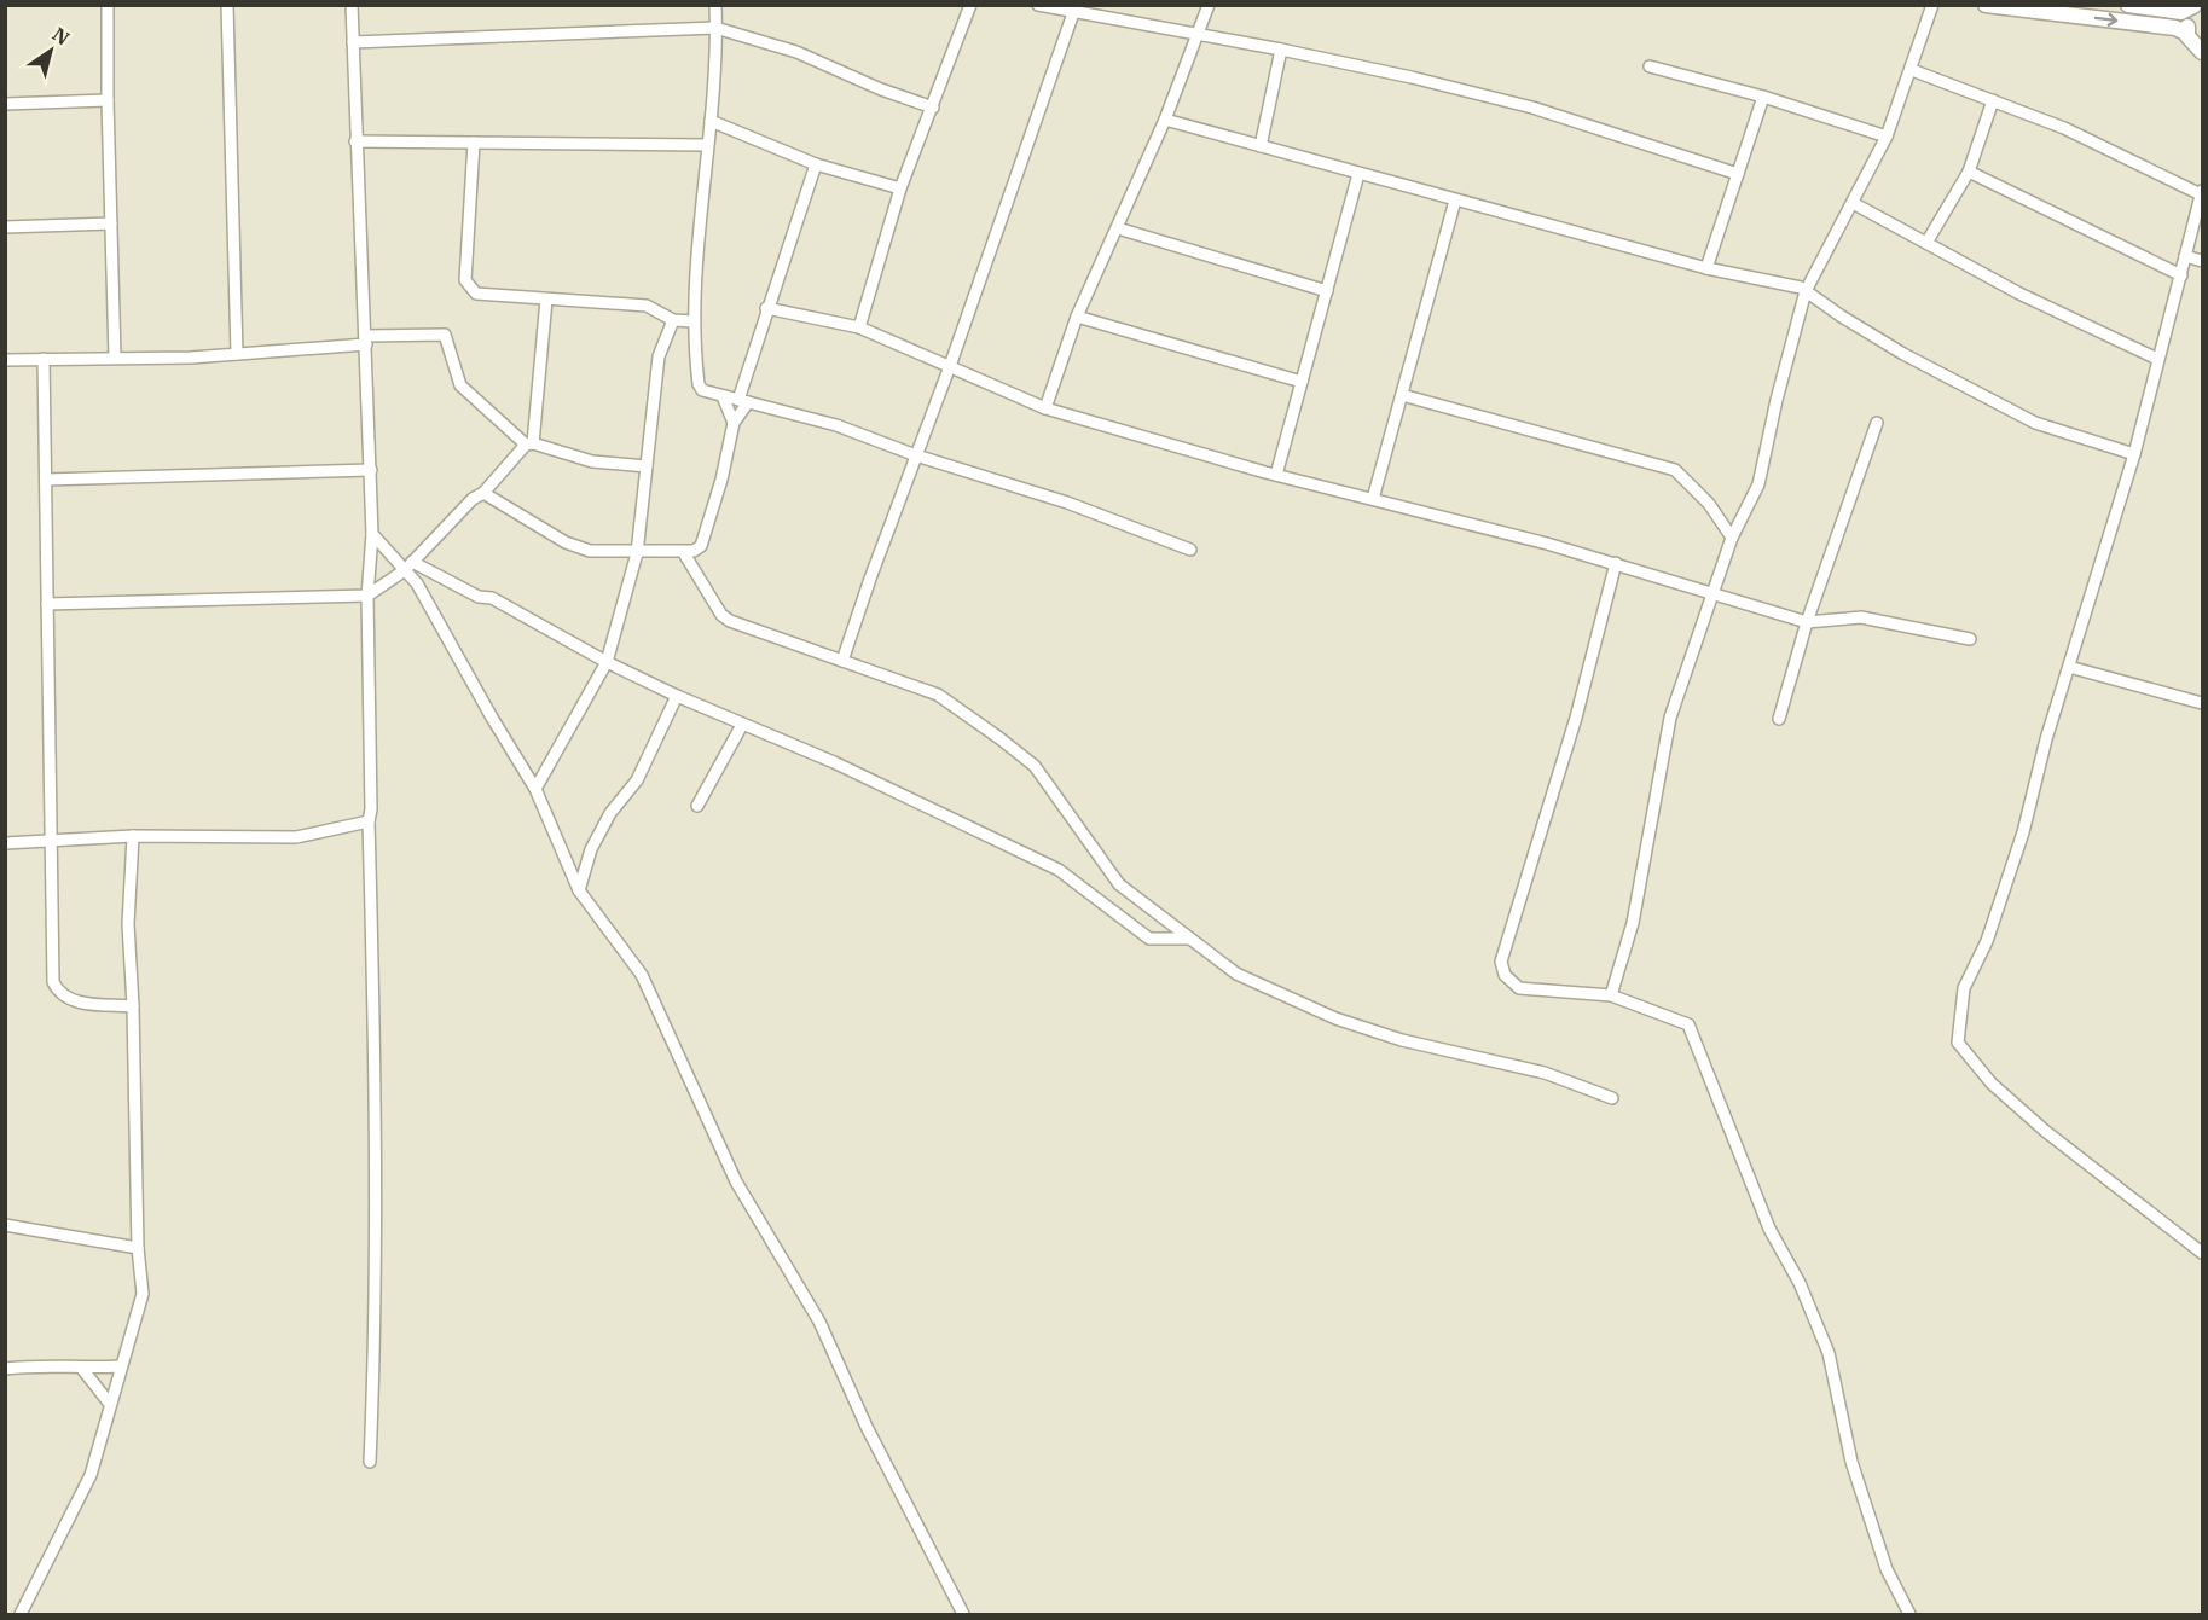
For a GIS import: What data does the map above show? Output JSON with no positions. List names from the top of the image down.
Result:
{
  "north": "top right"
}
